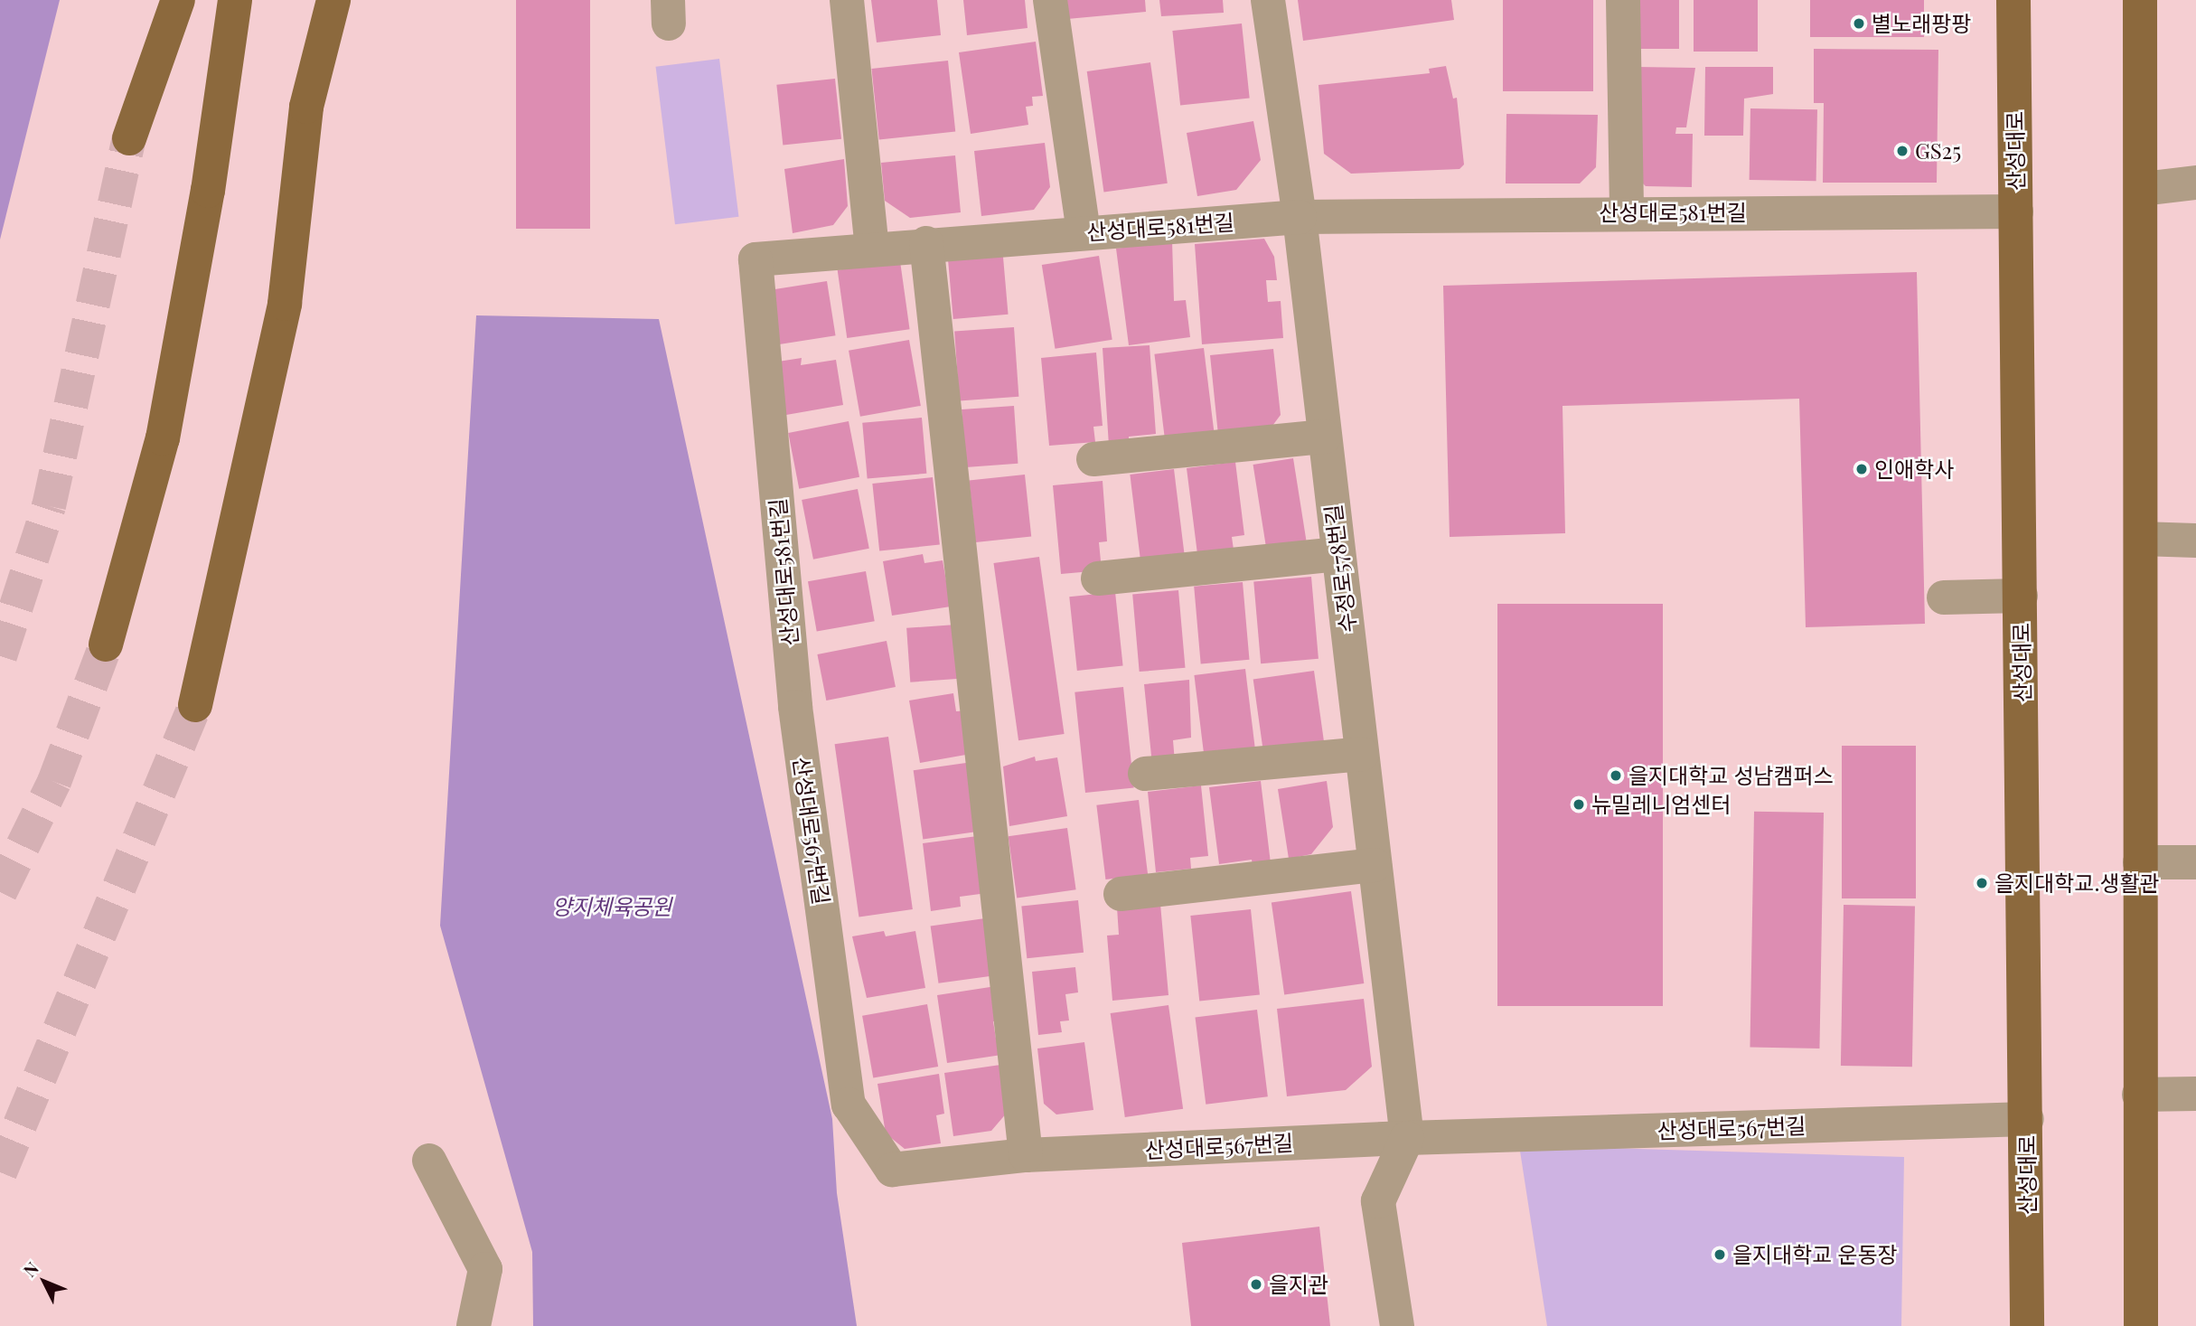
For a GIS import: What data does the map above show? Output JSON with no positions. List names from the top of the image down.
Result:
{
  "streets": {
    "main road": ["산성대로"],
    "street": ["산성대로581번길", "수정로578번길", "산성대로567번길"]
  },
  "crossings": [
    ["산성대로", "산성대로581번길"],
    ["산성대로", "산성대로567번길"],
    ["산성대로581번길", "수정로578번길"],
    ["산성대로581번길", "산성대로567번길"],
    ["수정로578번길", "산성대로567번길"]
  ],
  "parks": ["양지체육공원"],
  "places": [
    "별노래팡팡",
    "GS25",
    "인애학사",
    "을지대학교 성남캠퍼스",
    "뉴밀레니엄센터",
    "을지대학교.생활관",
    "을지대학교 운동장",
    "을지관"
  ],
  "north": "top left"
}
